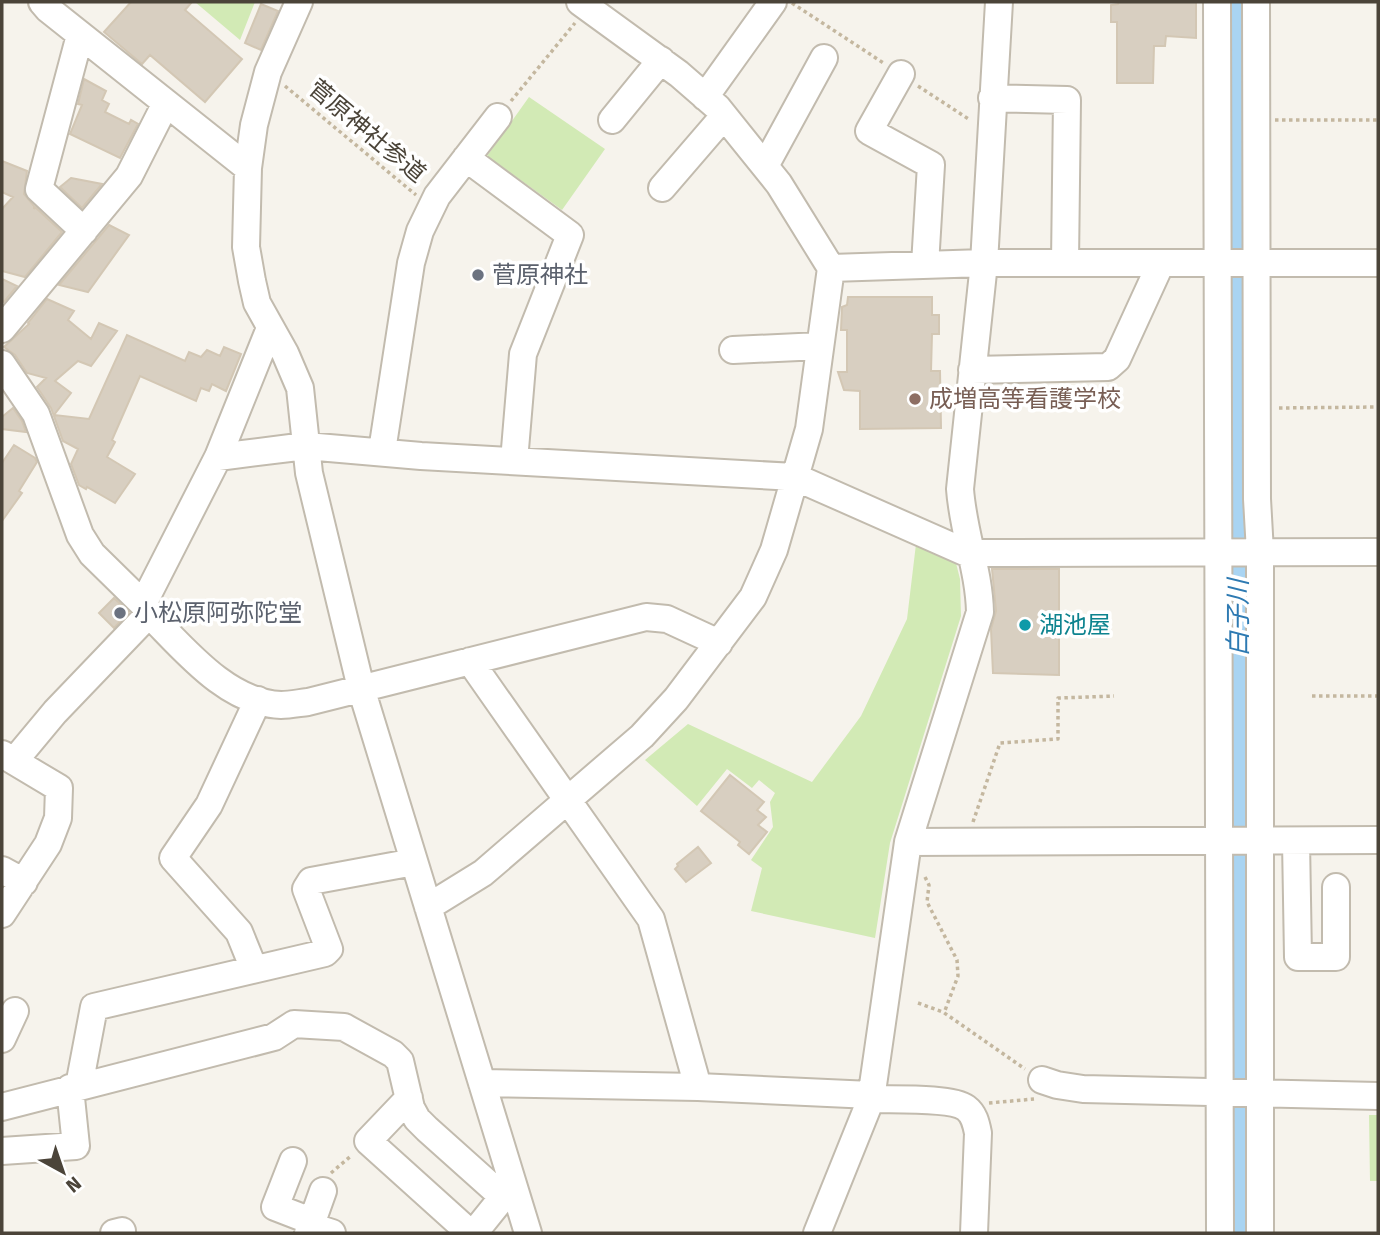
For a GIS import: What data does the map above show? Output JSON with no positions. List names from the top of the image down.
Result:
{
  "streets": {
    "path": ["菅原神社参道"]
  },
  "water": ["白子川"],
  "places": [
    "菅原神社",
    "成増高等看護学校",
    "小松原阿弥陀堂",
    "湖池屋"
  ],
  "north": "bottom right"
}
